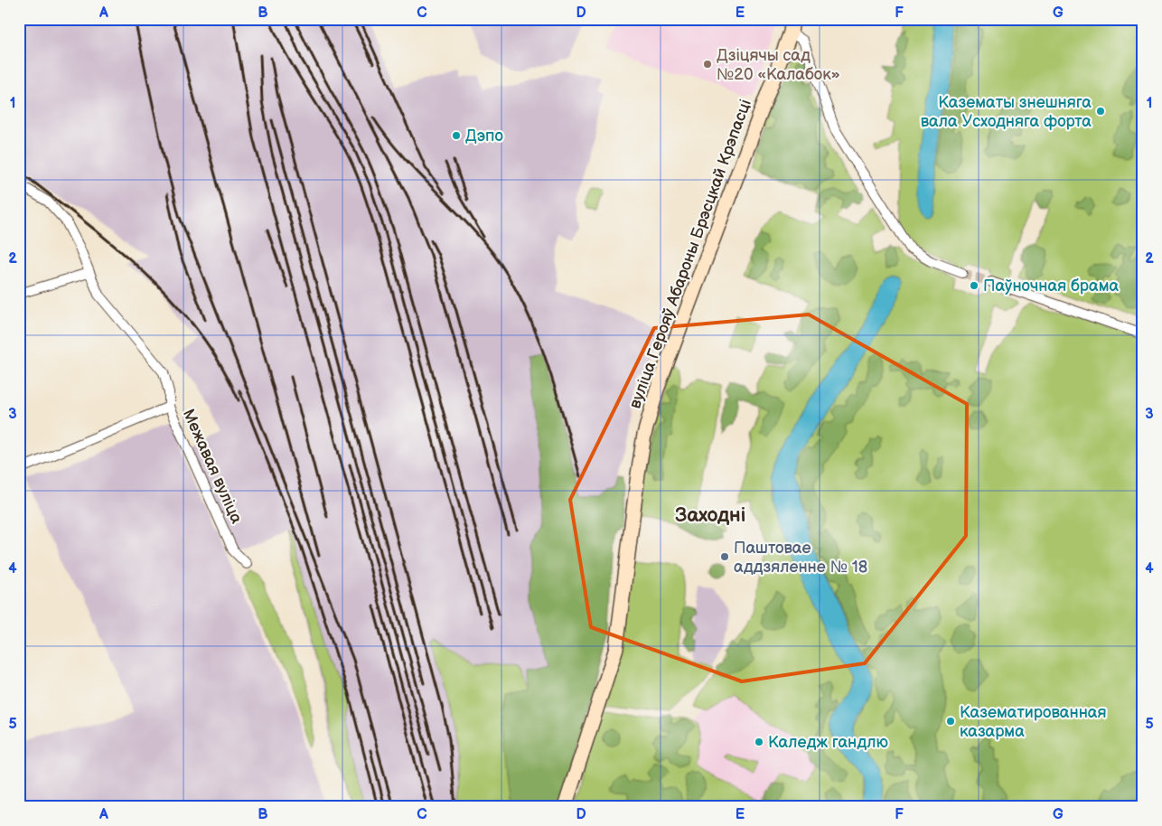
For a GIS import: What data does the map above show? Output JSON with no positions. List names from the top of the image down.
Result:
{
  "streets": {
    "main road": ["вуліца Герояў Абароны Брэсцкай Крэпасці"],
    "street": ["Межавая вуліца"]
  },
  "districts": ["Заходні"],
  "places": [
    "Дзіцячы сад №20 «Калабок»",
    "Казематы знешняга вала Усходняга форта",
    "Дэпо",
    "Паўночная брама",
    "Паштовае аддзяленне № 18",
    "Казематированная казарма",
    "Каледж гандлю"
  ],
  "grid": {
    "columns": [
      "A",
      "B",
      "C",
      "D",
      "E",
      "F",
      "G"
    ],
    "rows": [
      "1",
      "2",
      "3",
      "4",
      "5"
    ]
  }
}
